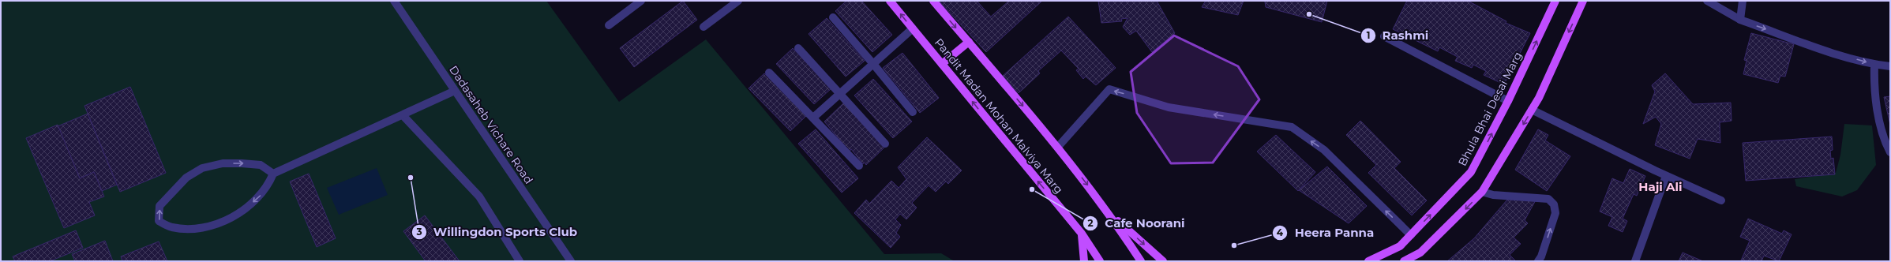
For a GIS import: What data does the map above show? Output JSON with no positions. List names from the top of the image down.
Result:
{
  "streets": {
    "main road": ["Bhula Bhai Desai Marg", "Pandit Madan Mohan Malviya Marg"],
    "street": ["Dadasaheb Vichare Road"]
  },
  "districts": ["Haji Ali"],
  "places": [
    "Rashmi",
    "Willingdon Sports Club",
    "Cafe Noorani",
    "Heera Panna"
  ]
}
